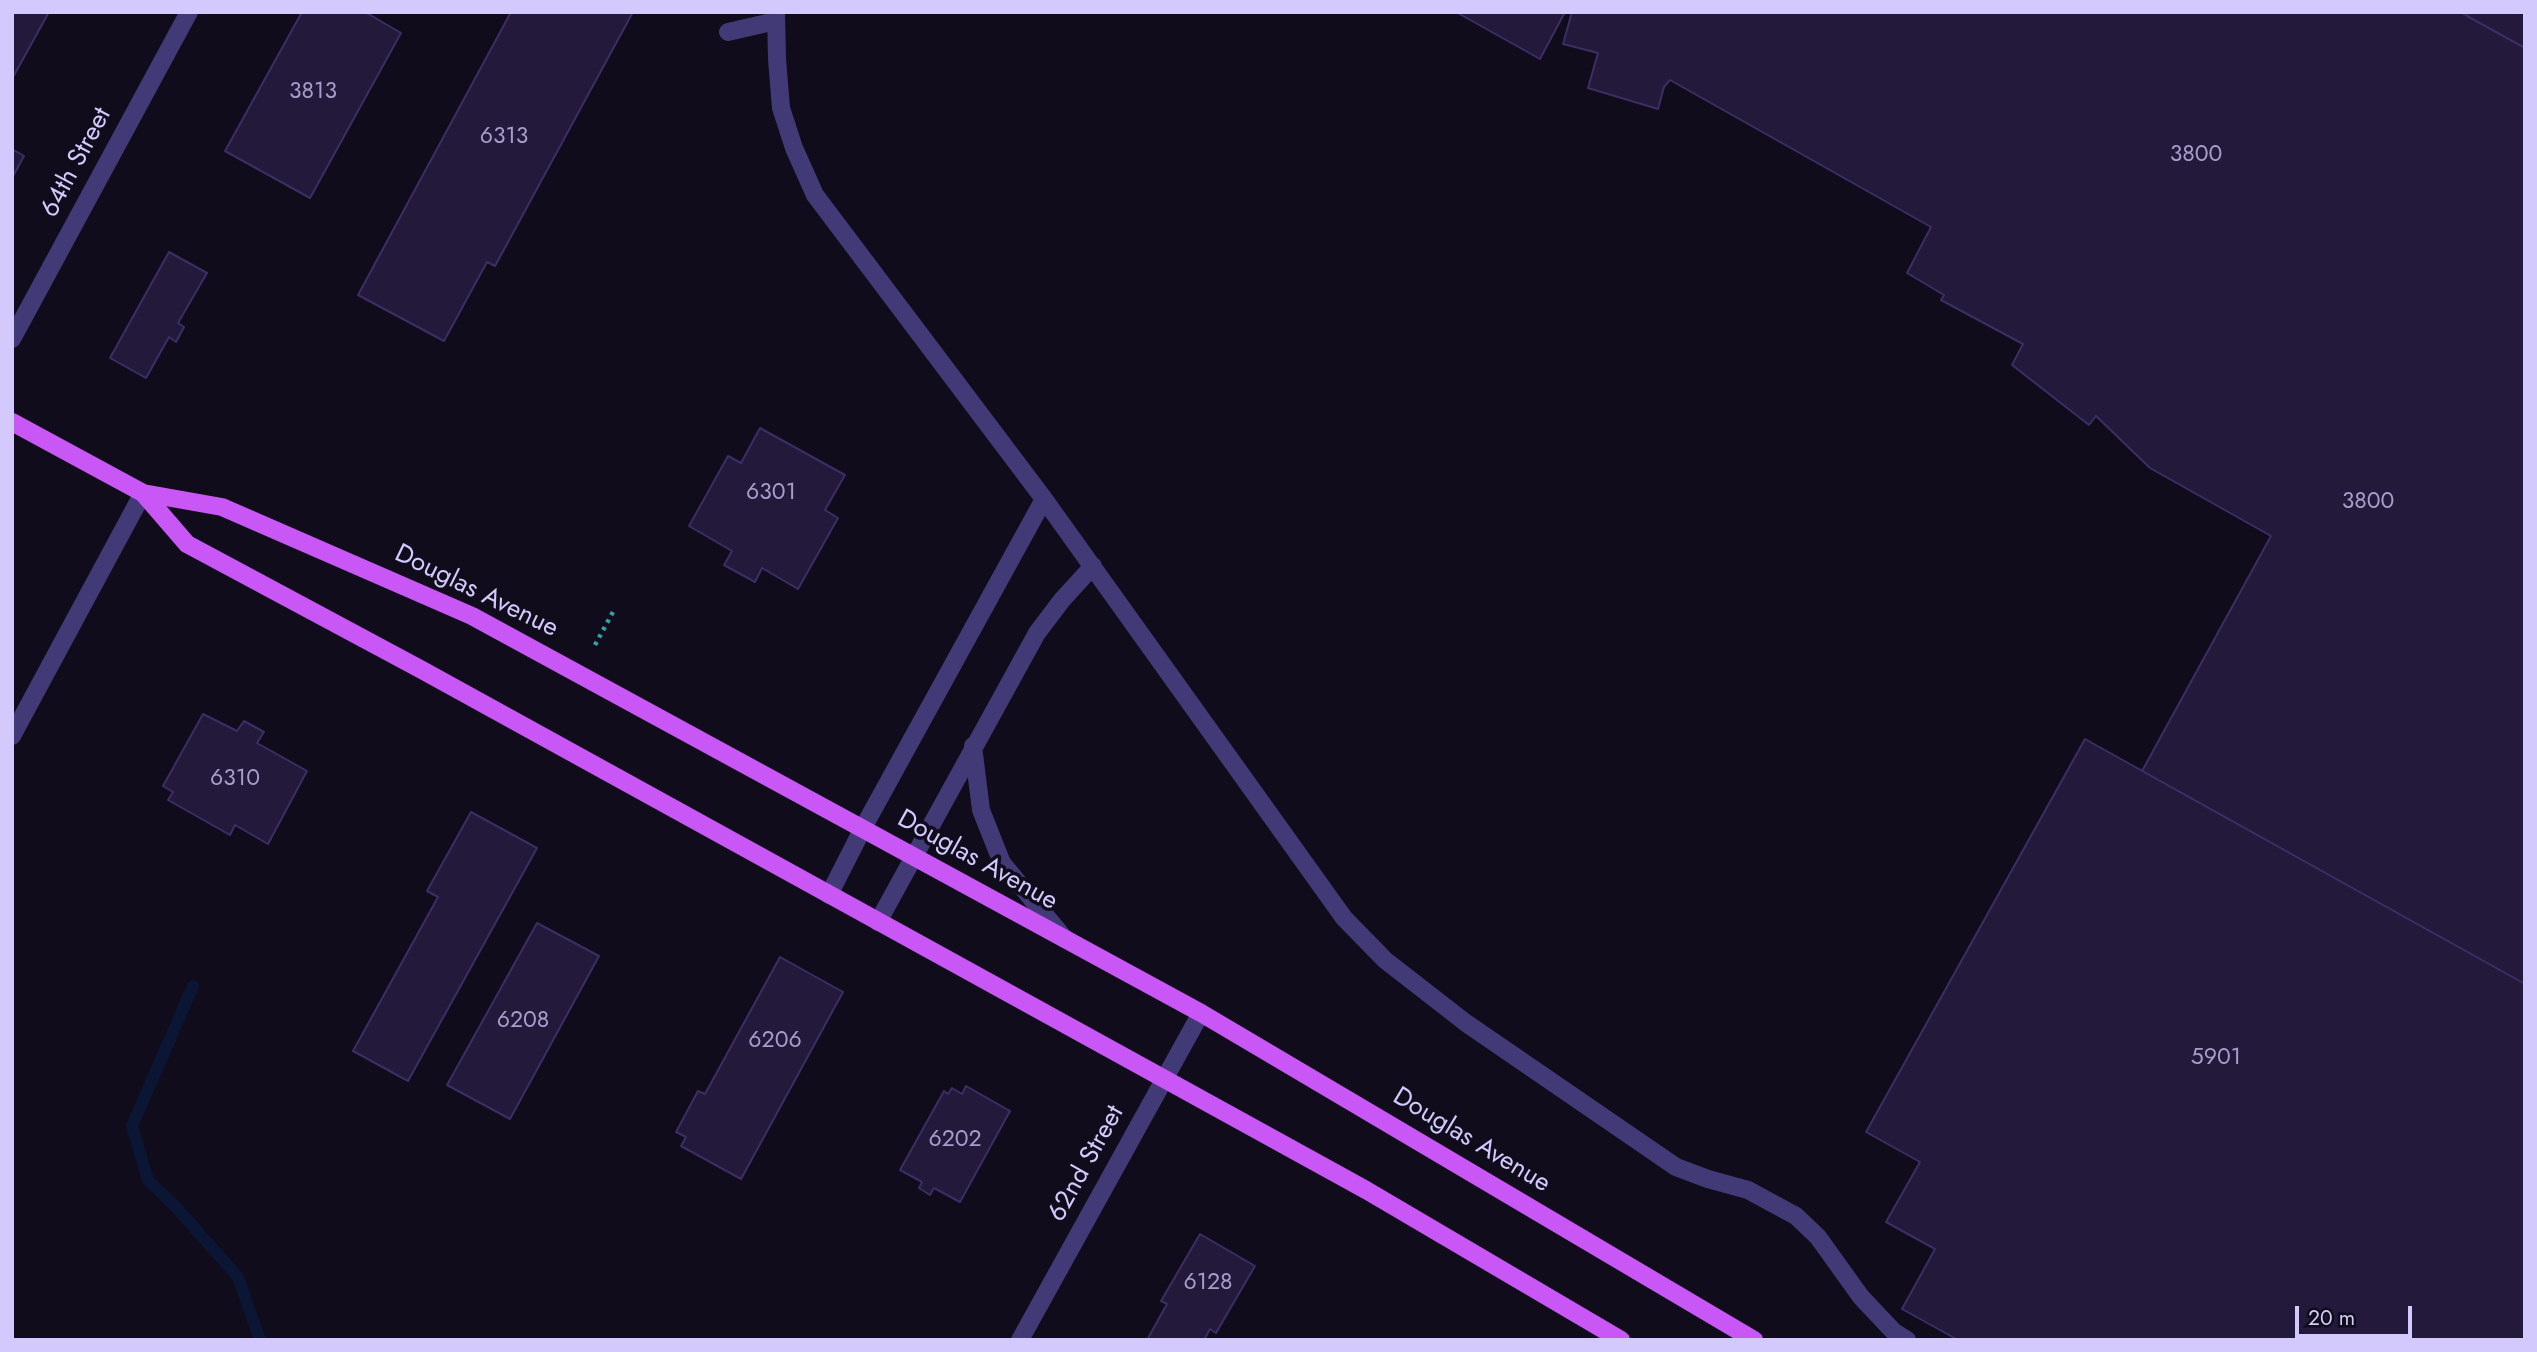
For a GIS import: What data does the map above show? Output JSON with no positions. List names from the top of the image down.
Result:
{
  "streets": {
    "main road": ["Douglas Avenue"],
    "street": ["64th Street", "62nd Street"]
  },
  "crossings": [
    ["Douglas Avenue", "62nd Street"]
  ],
  "house_numbers": [
    "3813",
    "6313",
    "3800",
    "6301",
    "3800",
    "6310",
    "6208",
    "6206",
    "5901",
    "6202",
    "6128"
  ],
  "scale_bar": "20 m"
}
